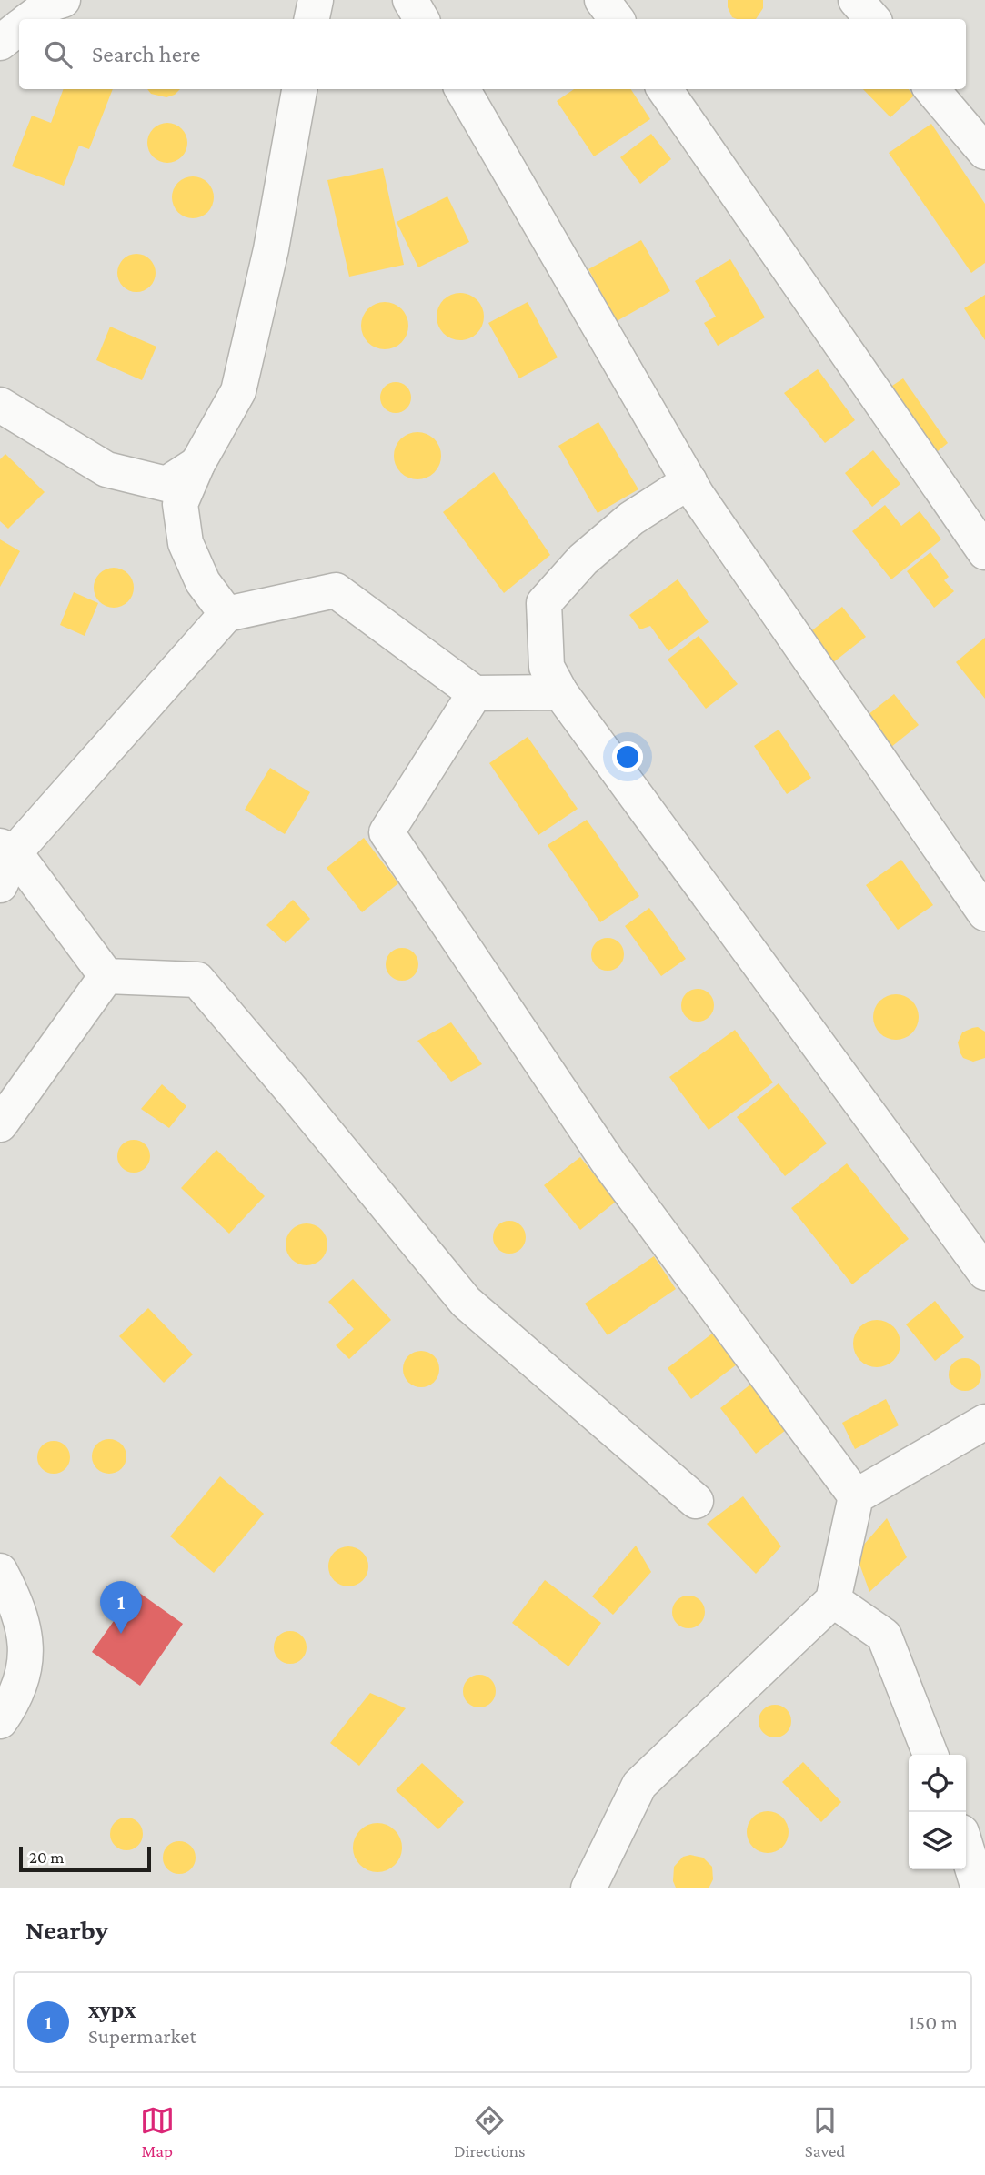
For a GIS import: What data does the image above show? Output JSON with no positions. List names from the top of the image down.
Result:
{
  "scale_bar": "20 m",
  "page": {
    "search": "Search here",
    "pins": "1",
    "scale": "20 m",
    "heading": "Nearby",
    "list": [
      {
        "mark": "1",
        "name": "хурх",
        "note": "Supermarket",
        "value": "150 m"
      }
    ],
    "nav": ["Map", "Directions", "Saved"]
  }
}
